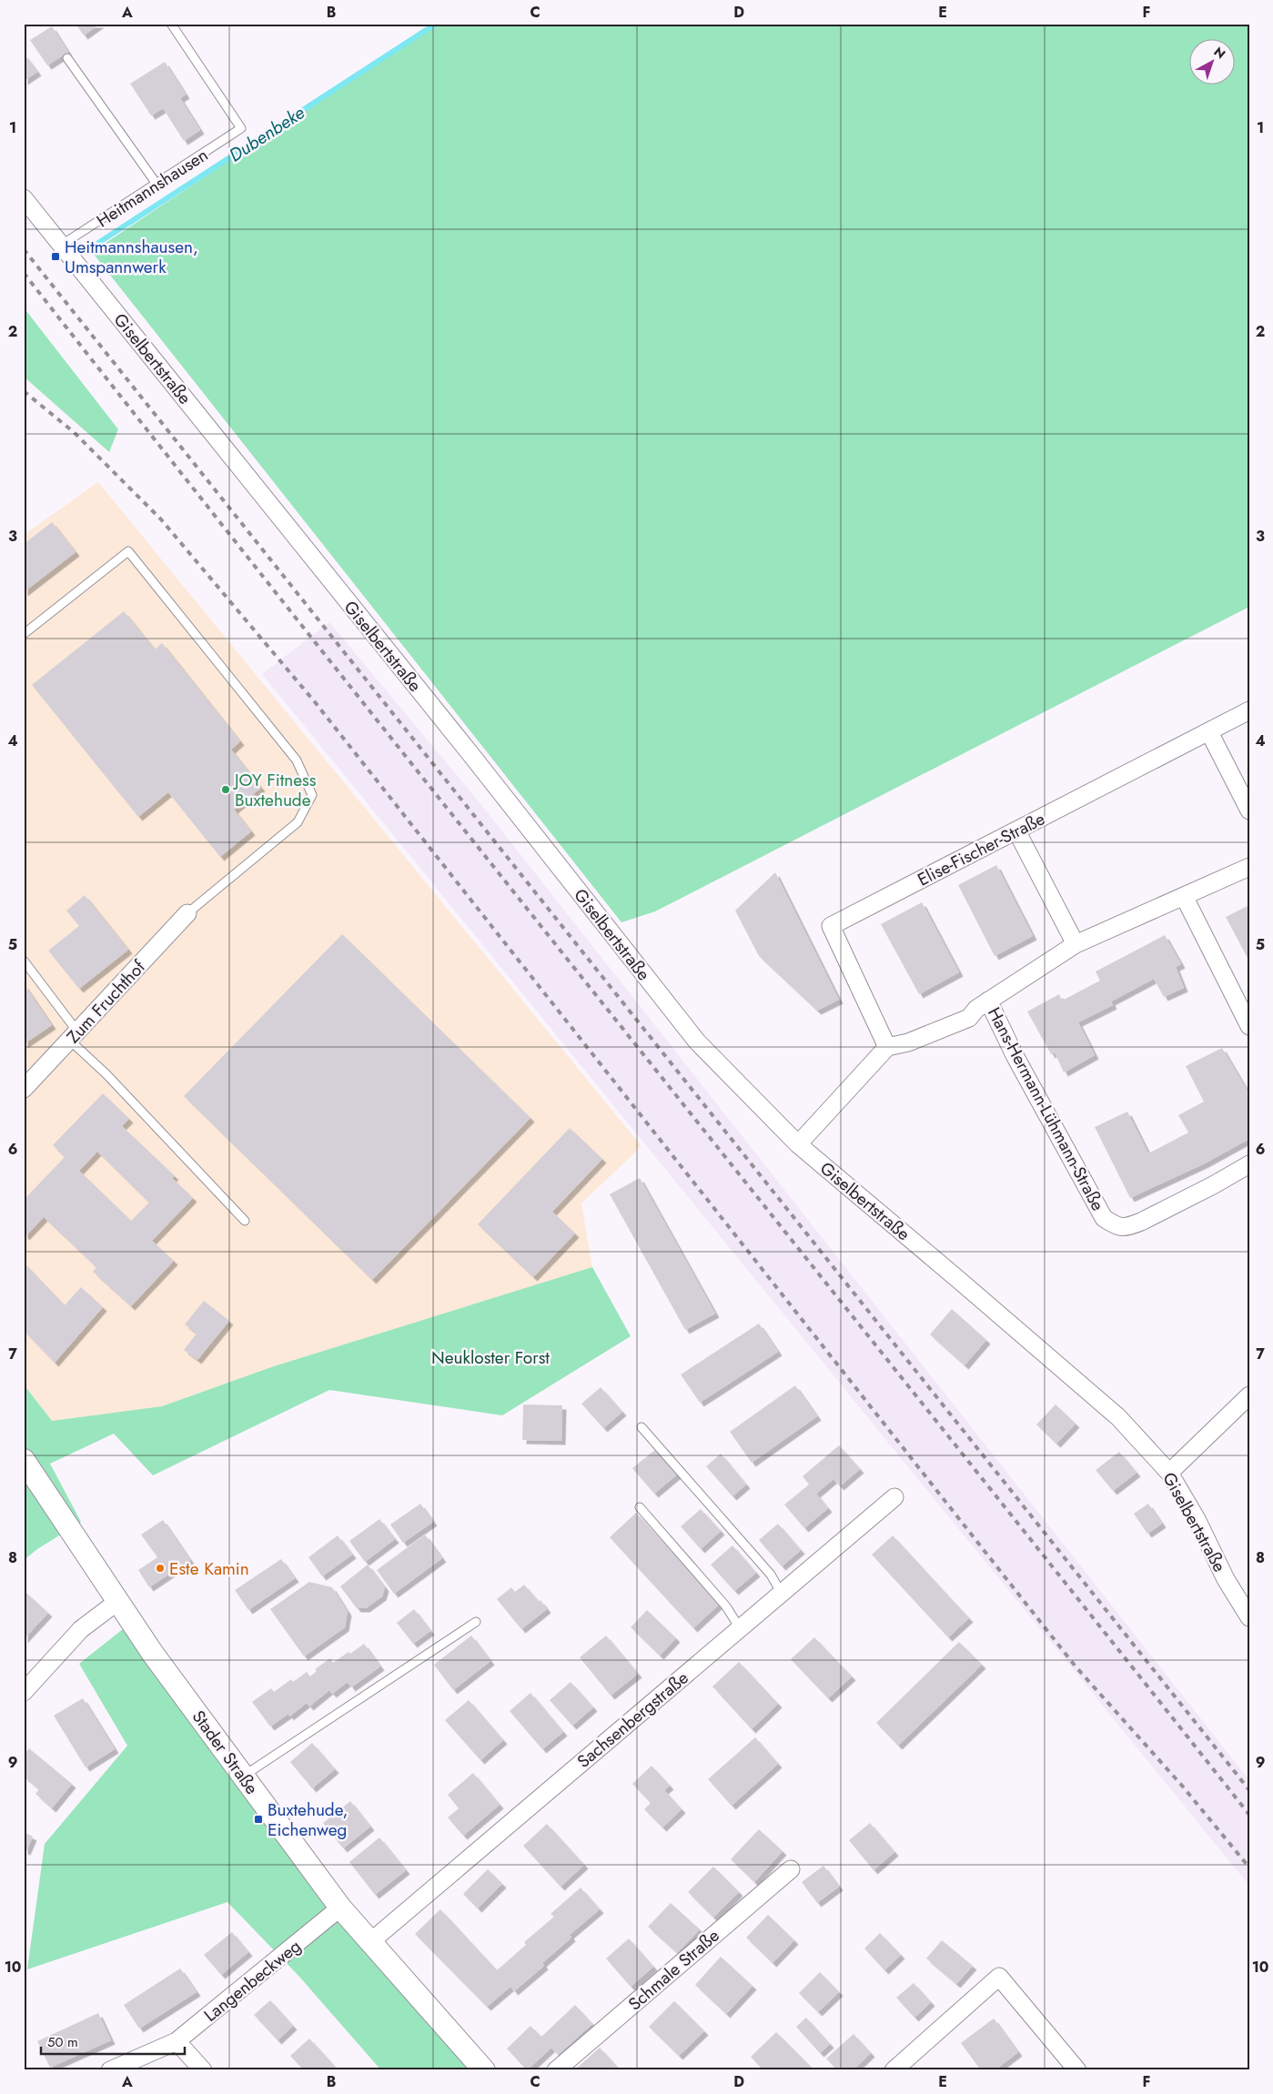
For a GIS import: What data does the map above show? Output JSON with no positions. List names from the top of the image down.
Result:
{
  "streets": {
    "street": [
      "Giselbertstraße",
      "Elise-Fischer-Straße",
      "Zum Fruchthof",
      "Hans-Hermann-Lühmann-Straße",
      "Sachsenbergstraße",
      "Stader Straße",
      "Schmale Straße",
      "Langenbeckweg"
    ],
    "lane": ["Heitmannshausen"]
  },
  "crossings": [
    ["Heitmannshausen", "Giselbertstraße"],
    ["Sachsenbergstraße", "Stader Straße"],
    ["Stader Straße", "Langenbeckweg"]
  ],
  "water": ["Dubenbeke"],
  "parks": ["Neukloster Forst"],
  "places": {
    "transit": ["Heitmannshausen, Umspannwerk", "Buxtehude, Eichenweg"],
    "other": ["JOY Fitness Buxtehude", "Este Kamin"]
  },
  "scale_bar": "50 m",
  "north": "top right",
  "grid": {
    "columns": [
      "A",
      "B",
      "C",
      "D",
      "E",
      "F"
    ],
    "rows": [
      "1",
      "2",
      "3",
      "4",
      "5",
      "6",
      "7",
      "8",
      "9",
      "10"
    ]
  }
}
